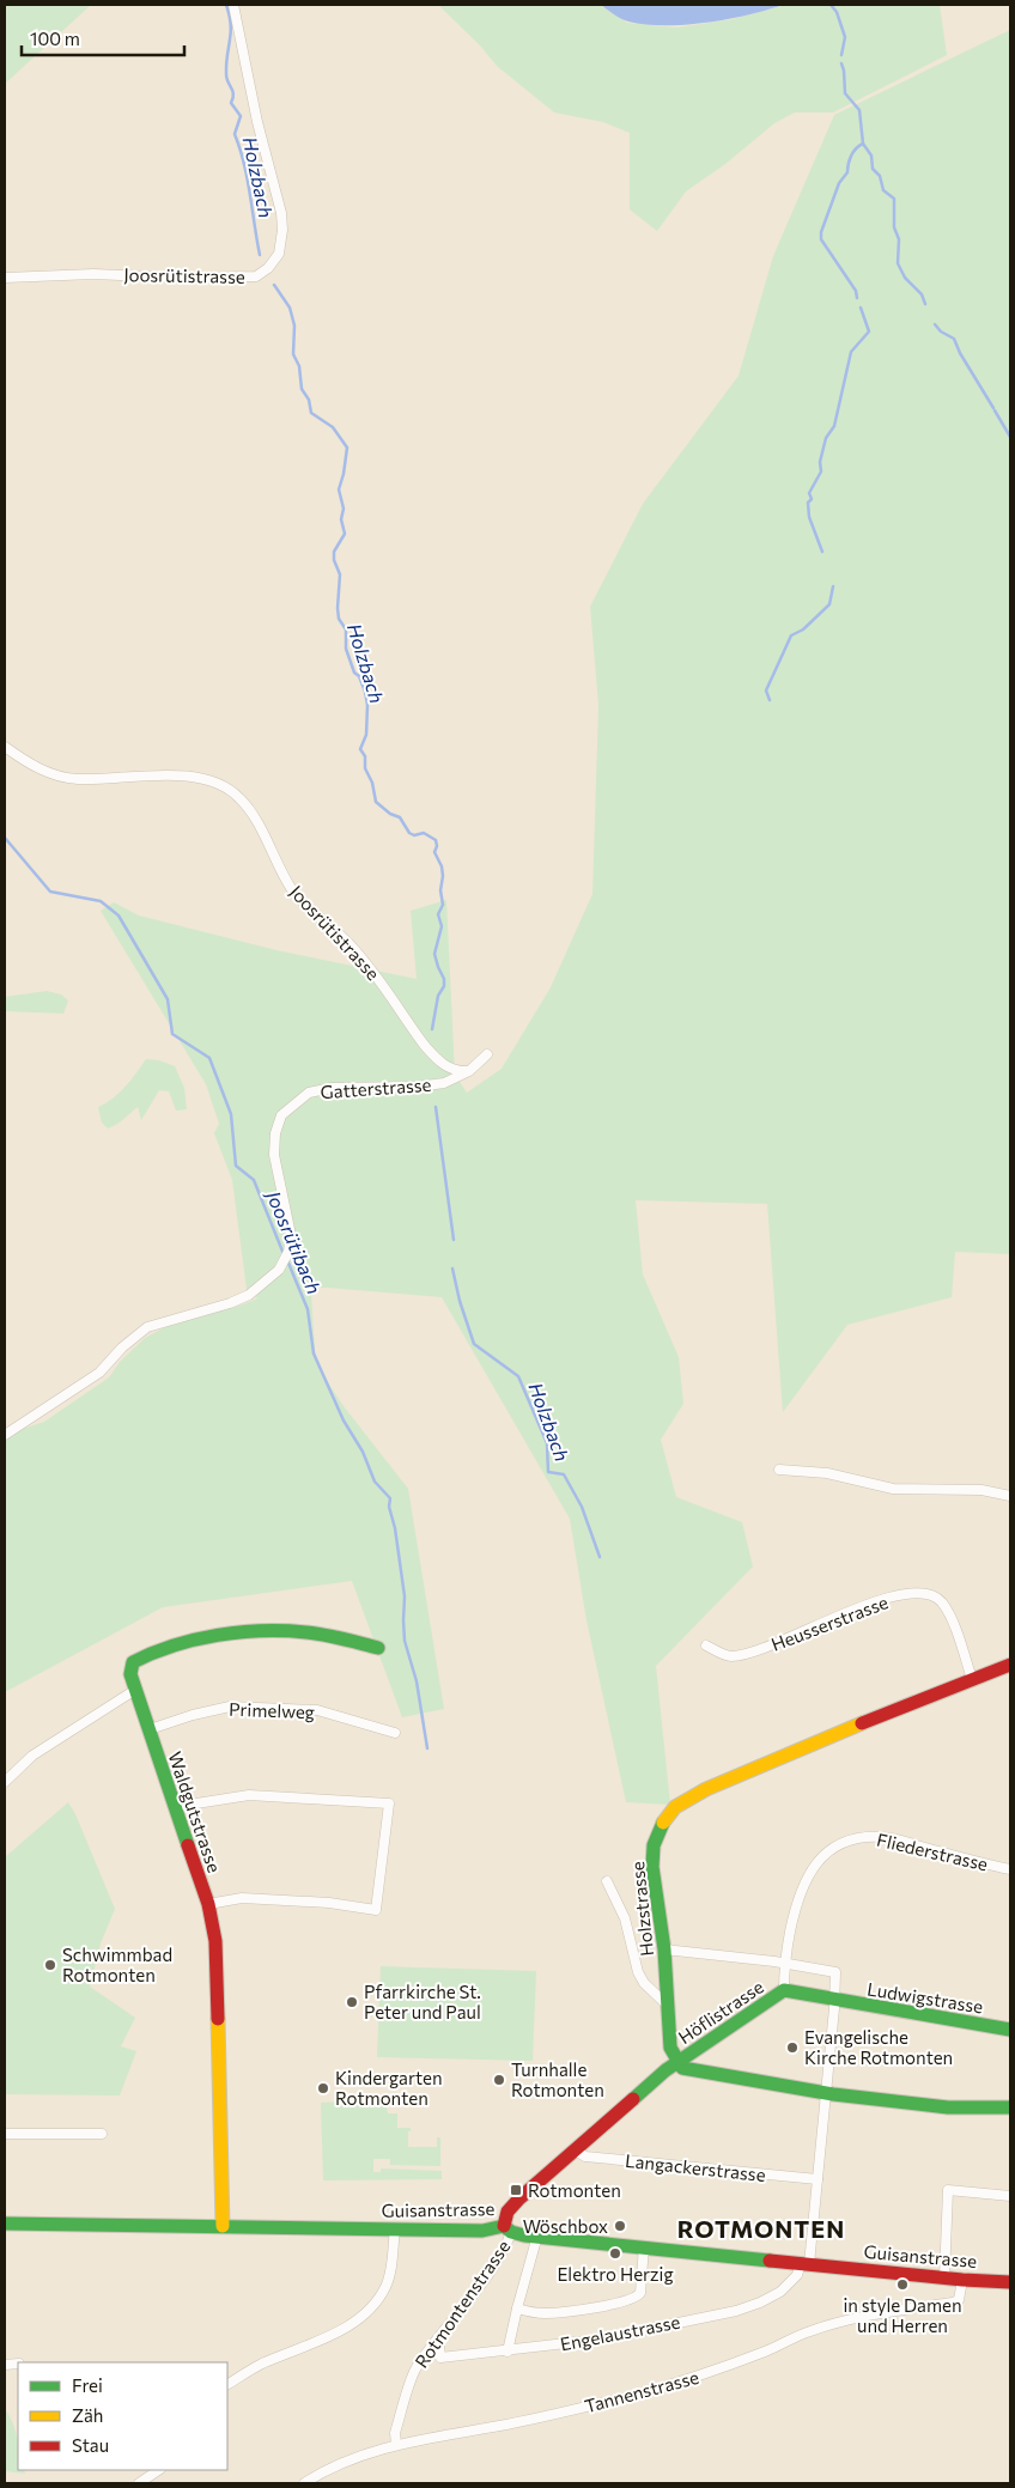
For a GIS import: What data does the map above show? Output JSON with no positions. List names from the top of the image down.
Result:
{
  "streets": {
    "street": [
      "Joosrütistrasse",
      "Gatterstrasse",
      "Heusserstrasse",
      "Primelweg",
      "Waldgutstrasse",
      "Fliederstrasse",
      "Holzstrasse",
      "Ludwigstrasse",
      "Höflistrasse",
      "Langackerstrasse",
      "Guisanstrasse",
      "Rotmontenstrasse",
      "Engelaustrasse",
      "Tannenstrasse"
    ]
  },
  "crossings": [
    ["Joosrütistrasse", "Gatterstrasse"],
    ["Heusserstrasse", "Holzstrasse"],
    ["Primelweg", "Waldgutstrasse"],
    ["Waldgutstrasse", "Guisanstrasse"],
    ["Fliederstrasse", "Ludwigstrasse"],
    ["Fliederstrasse", "Höflistrasse"],
    ["Holzstrasse", "Höflistrasse"],
    ["Ludwigstrasse", "Höflistrasse"],
    ["Guisanstrasse", "Rotmontenstrasse"],
    ["Guisanstrasse", "Engelaustrasse"],
    ["Guisanstrasse", "Tannenstrasse"],
    ["Rotmontenstrasse", "Engelaustrasse"],
    ["Rotmontenstrasse", "Tannenstrasse"]
  ],
  "districts": ["ROTMONTEN"],
  "water": ["Holzbach", "Joosrütibach"],
  "places": {
    "other": [
      "Schwimmbad Rotmonten",
      "Pfarrkirche St. Peter und Paul",
      "Evangelische Kirche Rotmonten",
      "Turnhalle Rotmonten",
      "Kindergarten Rotmonten",
      "Wöschbox",
      "Elektro Herzig",
      "in style Damen und Herren"
    ],
    "transit": ["Rotmonten"]
  },
  "legend": ["Frei", "Zäh", "Stau"],
  "scale_bar": "100 m"
}
